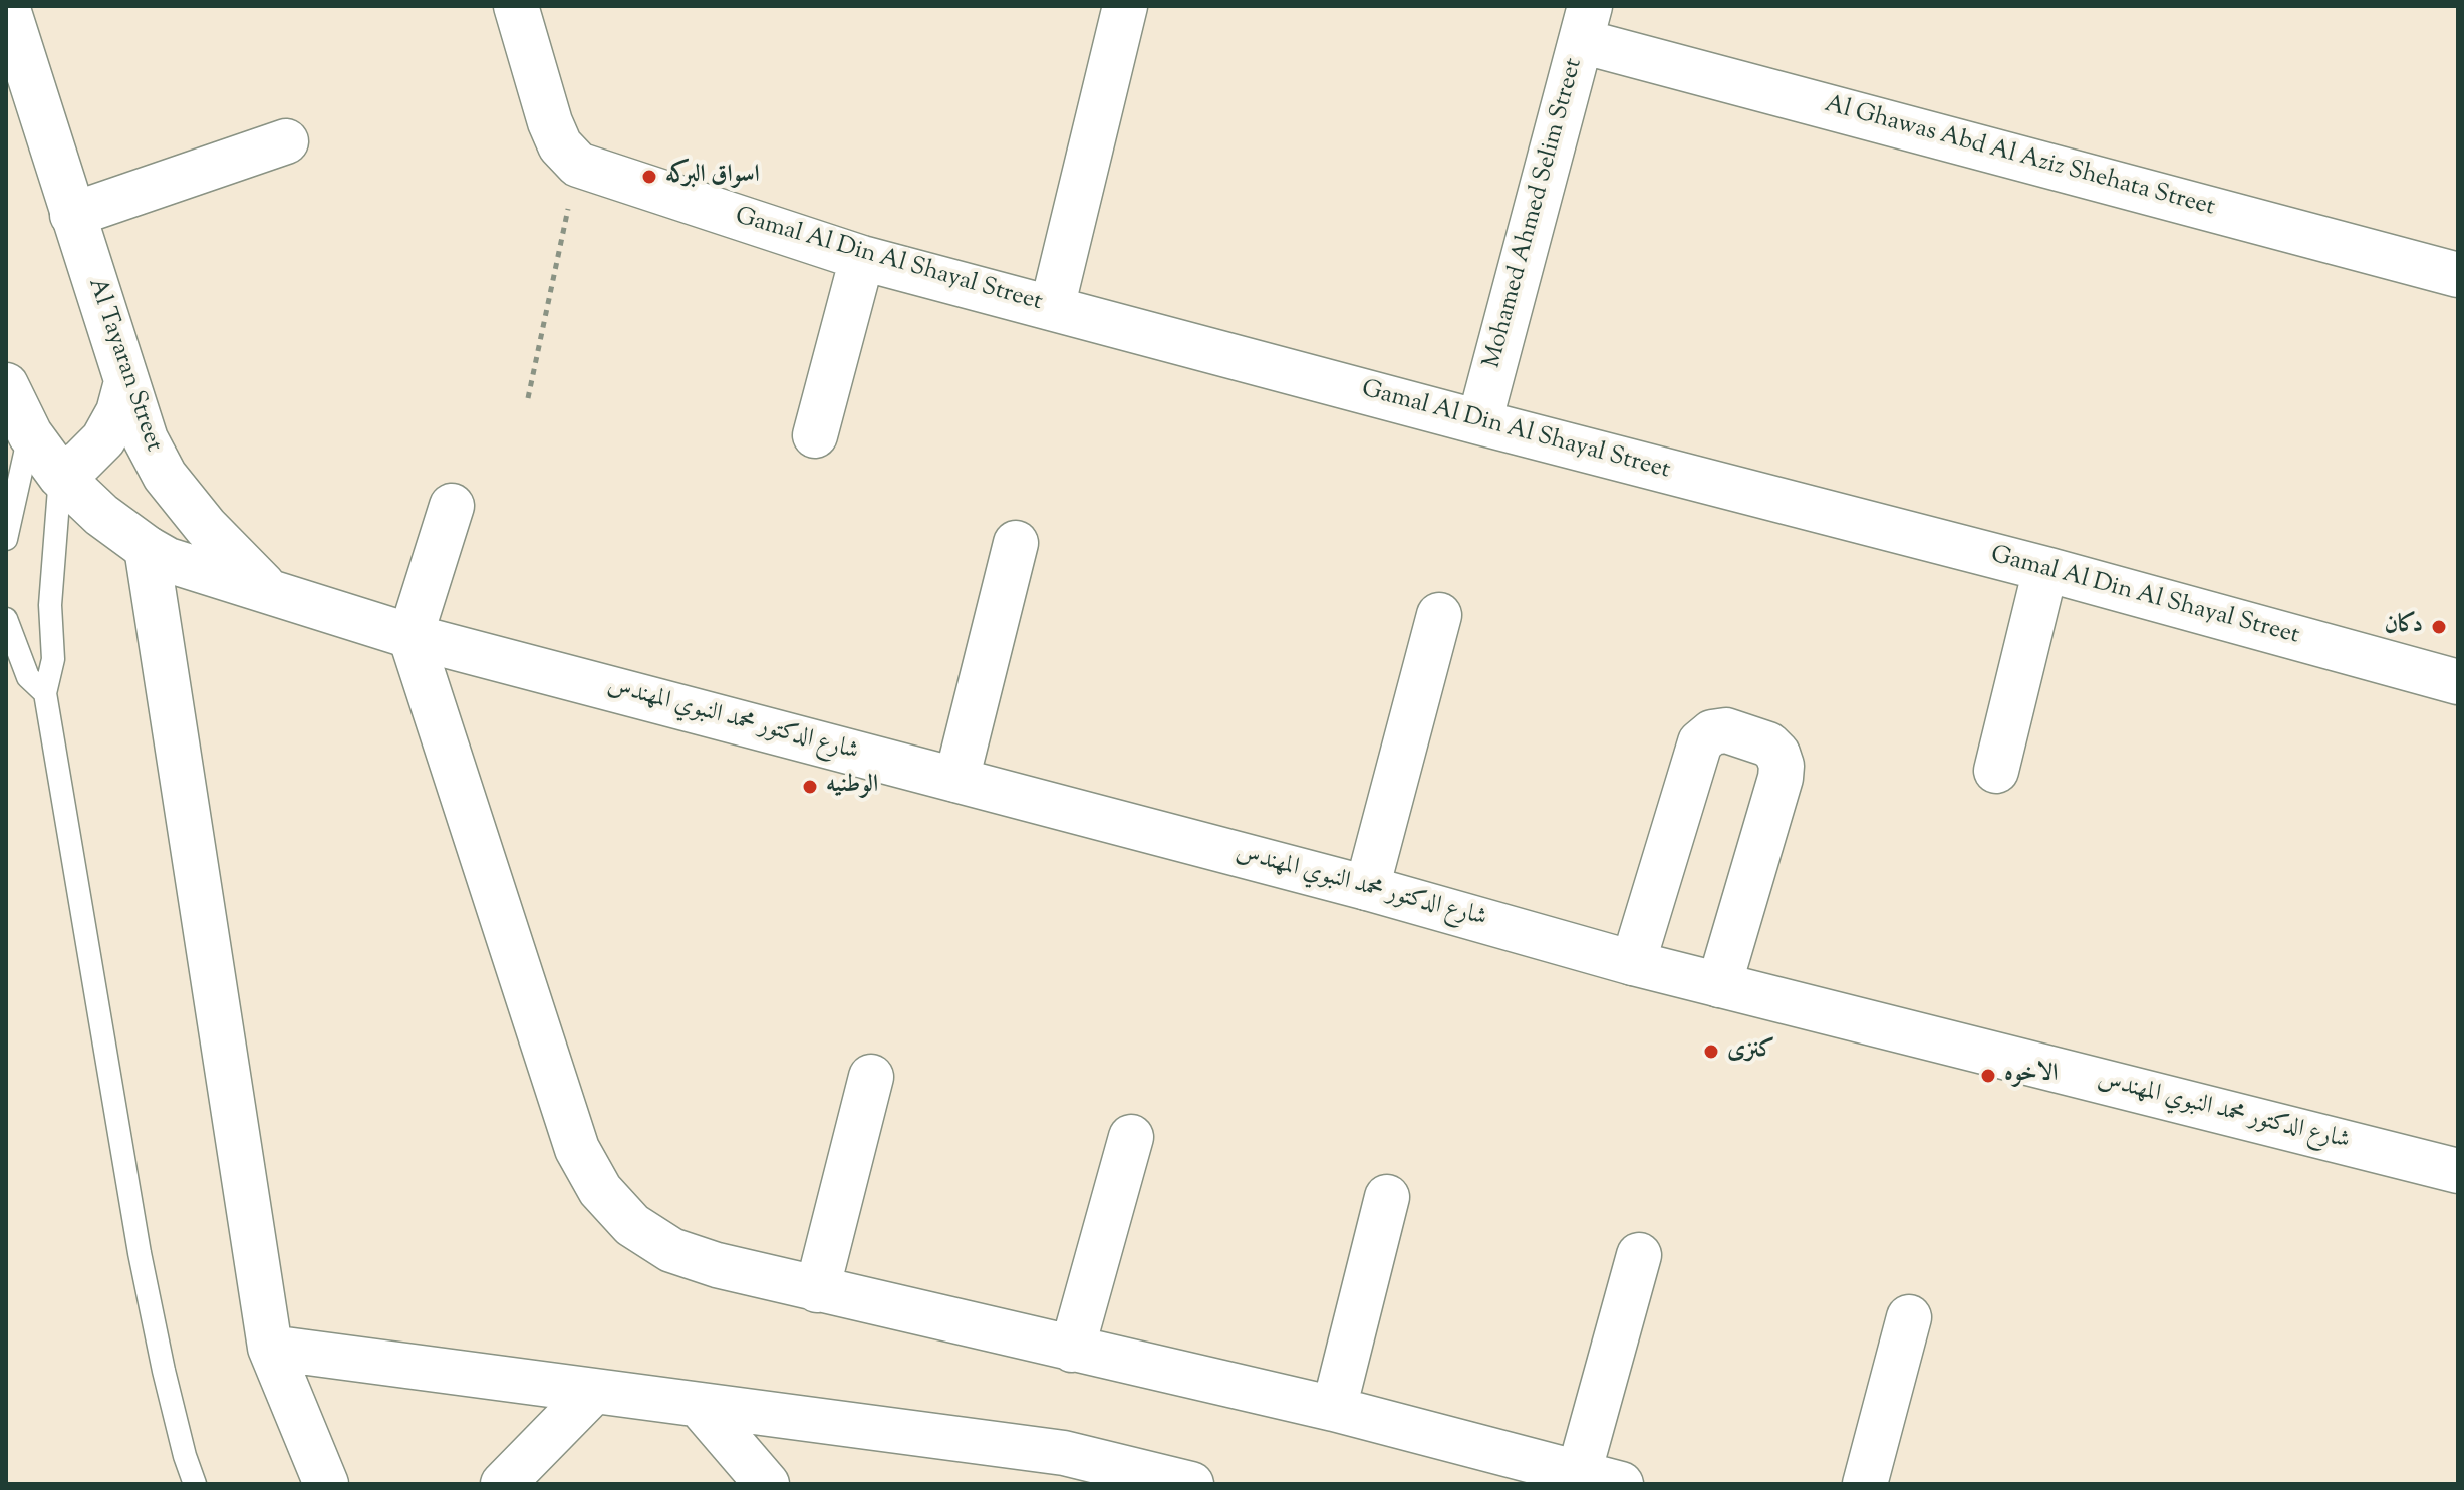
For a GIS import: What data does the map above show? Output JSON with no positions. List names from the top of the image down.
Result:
{
  "streets": {
    "street": [
      "Al Ghawas Abd Al Aziz Shehata Street",
      "Mohamed Ahmed Selim Street",
      "Gamal Al Din Al Shayal Street",
      "Al Tayaran Street",
      "شارع الدكتور محمد النبوي المهندس"
    ]
  },
  "crossings": [
    ["Al Ghawas Abd Al Aziz Shehata Street", "Mohamed Ahmed Selim Street"],
    ["Mohamed Ahmed Selim Street", "Gamal Al Din Al Shayal Street"],
    ["Al Tayaran Street", "شارع الدكتور محمد النبوي المهندس"]
  ],
  "places": [
    "اسواق البركه",
    "دكان",
    "الوطنيه",
    "كنزى",
    "الاخوه"
  ]
}
